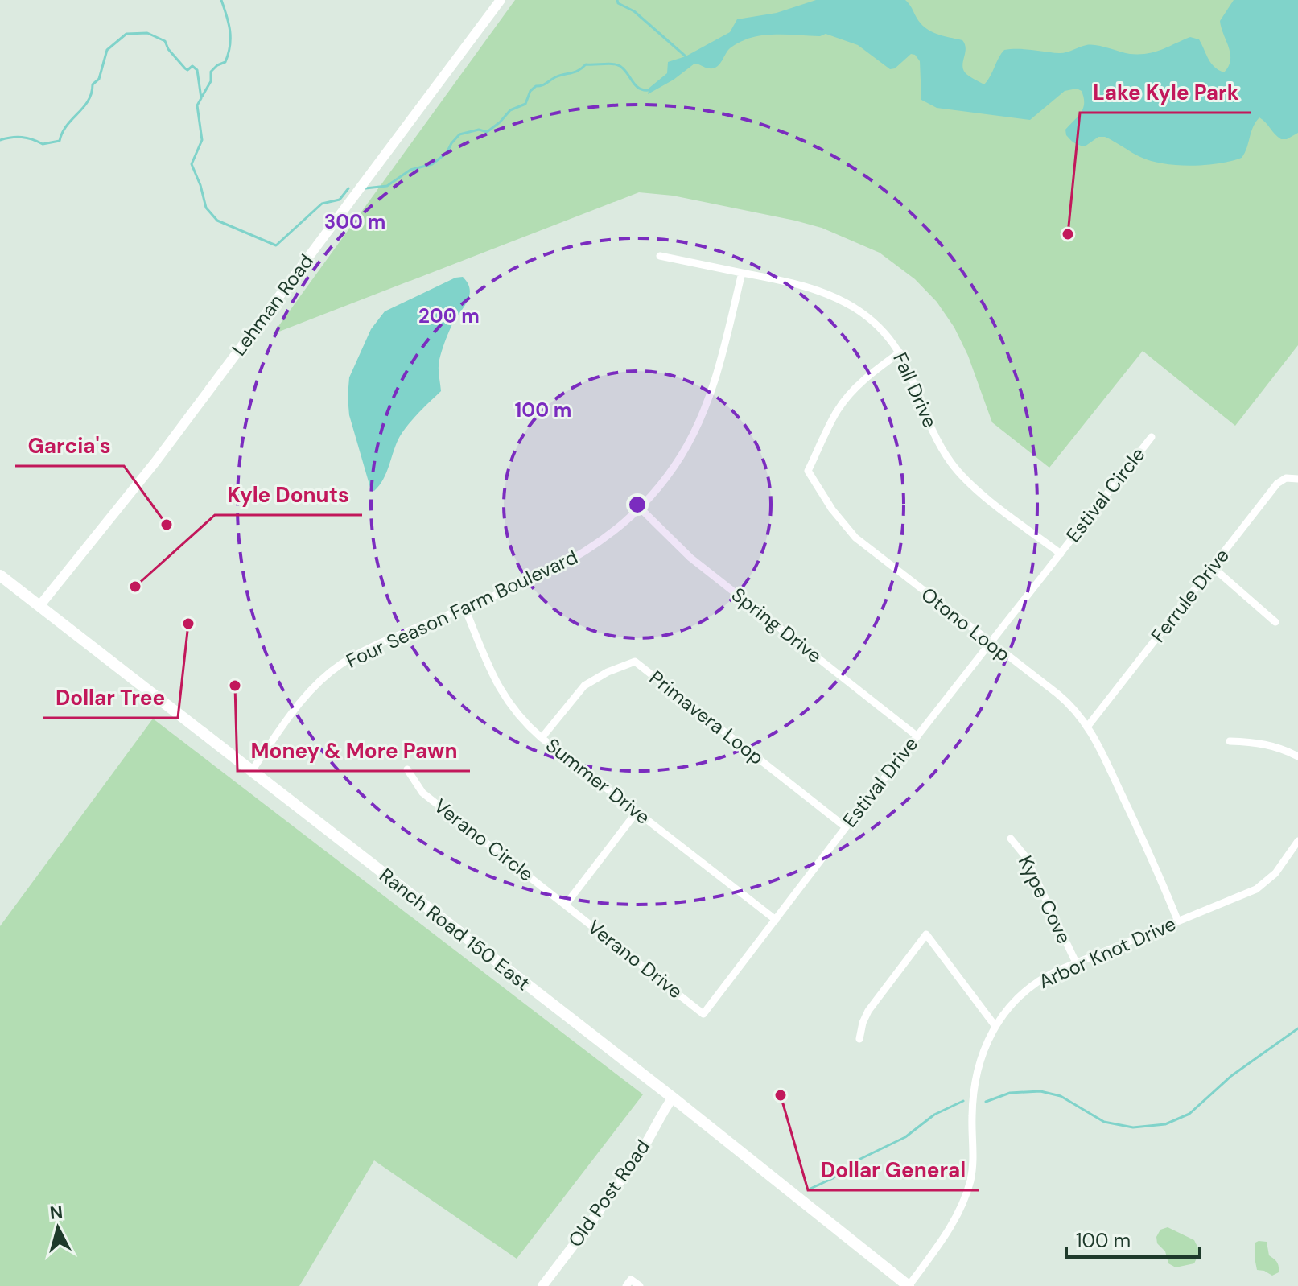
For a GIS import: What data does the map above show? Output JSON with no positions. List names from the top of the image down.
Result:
{
  "streets": {
    "main road": ["Ranch Road 150 East"],
    "street": [
      "Lehman Road",
      "Fall Drive",
      "Estival Circle",
      "Ferrule Drive",
      "Four Season Farm Boulevard",
      "Otono Loop",
      "Spring Drive",
      "Primavera Loop",
      "Summer Drive",
      "Estival Drive",
      "Verano Circle",
      "Kype Cove",
      "Arbor Knot Drive",
      "Verano Drive",
      "Old Post Road"
    ]
  },
  "crossings": [
    ["Lehman Road", "Ranch Road 150 East"],
    ["Fall Drive", "Estival Circle"],
    ["Fall Drive", "Four Season Farm Boulevard"],
    ["Fall Drive", "Otono Loop"],
    ["Fall Drive", "Estival Drive"],
    ["Estival Circle", "Estival Drive"],
    ["Ferrule Drive", "Otono Loop"],
    ["Four Season Farm Boulevard", "Spring Drive"],
    ["Four Season Farm Boulevard", "Summer Drive"],
    ["Four Season Farm Boulevard", "Ranch Road 150 East"],
    ["Otono Loop", "Estival Drive"],
    ["Otono Loop", "Arbor Knot Drive"],
    ["Spring Drive", "Estival Drive"],
    ["Primavera Loop", "Summer Drive"],
    ["Primavera Loop", "Estival Drive"],
    ["Summer Drive", "Estival Drive"],
    ["Estival Drive", "Verano Drive"],
    ["Verano Circle", "Verano Drive"],
    ["Kype Cove", "Arbor Knot Drive"],
    ["Ranch Road 150 East", "Arbor Knot Drive"],
    ["Ranch Road 150 East", "Old Post Road"]
  ],
  "places": [
    "Lake Kyle Park",
    "Garcia's",
    "Kyle Donuts",
    "Dollar Tree",
    "Money & More Pawn",
    "Dollar General"
  ],
  "scale_bar": "100 m",
  "north": "top",
  "rings": ["300 m", "200 m", "100 m"]
}
